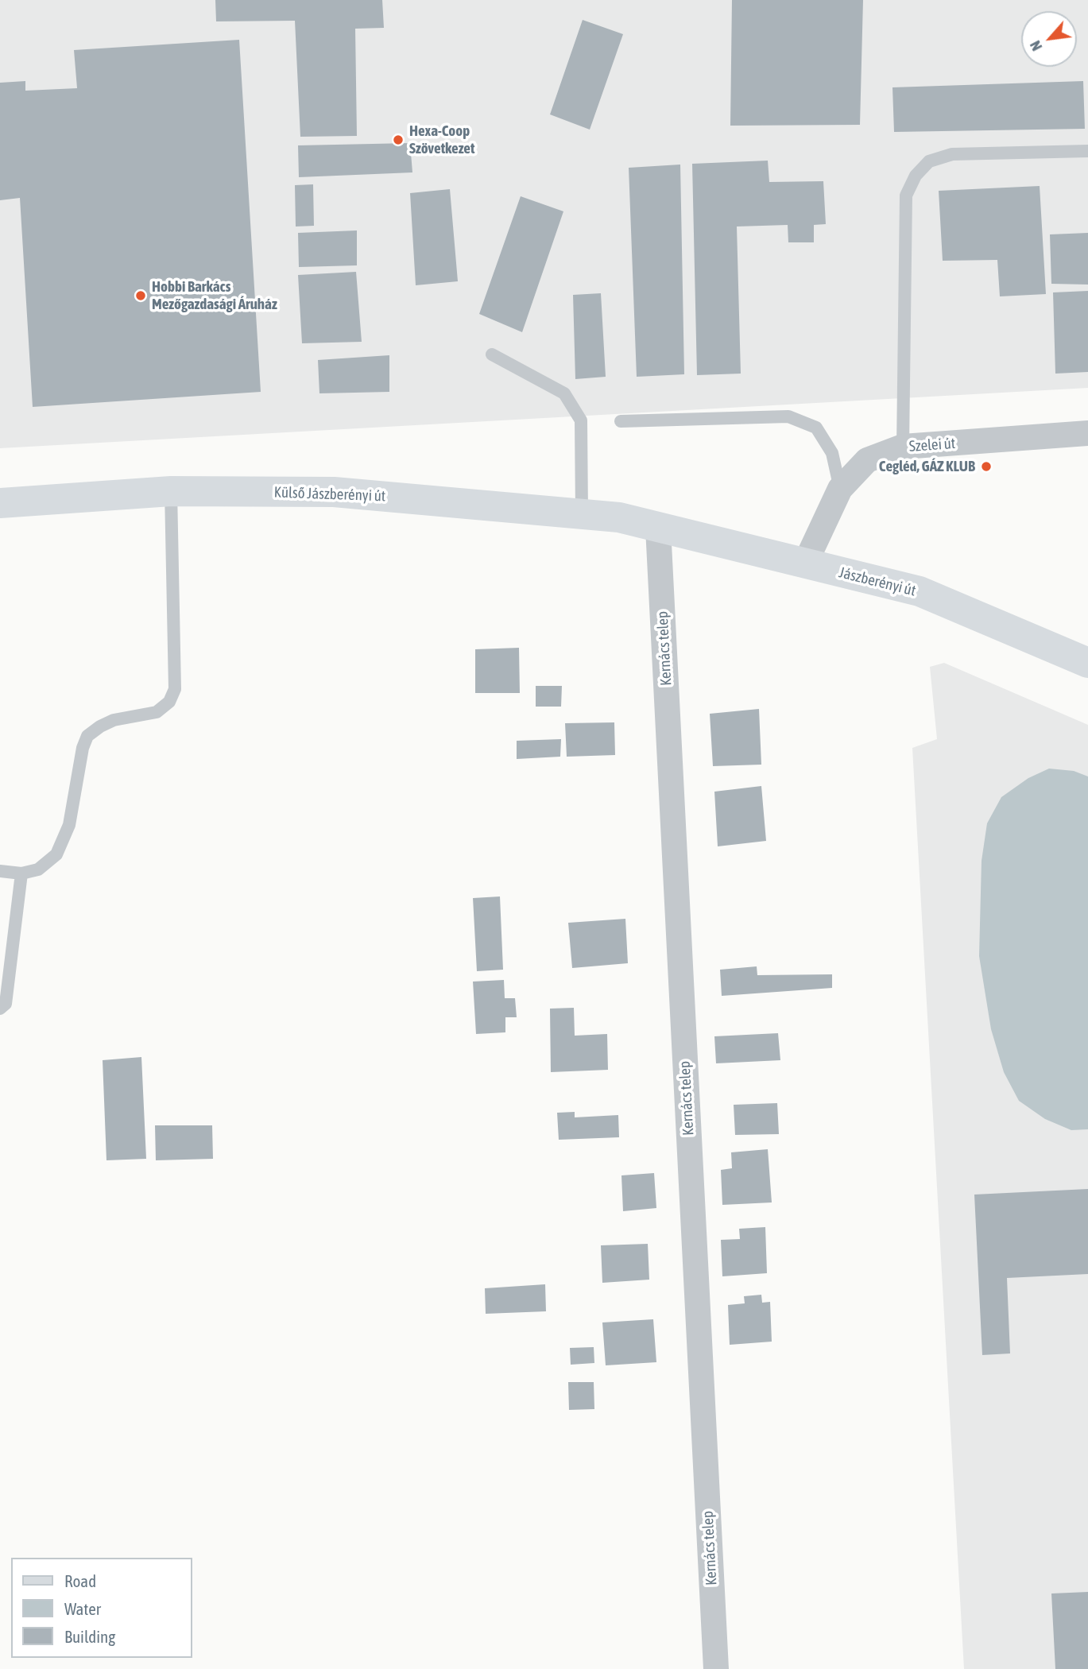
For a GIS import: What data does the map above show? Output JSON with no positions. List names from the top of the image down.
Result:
{
  "streets": {
    "main road": ["Külső Jászberényi út", "Jászberényi út"],
    "street": ["Szelei út", "Kernács telep"]
  },
  "crossings": [
    ["Szelei út", "Jászberényi út"],
    ["Külső Jászberényi út", "Jászberényi út"],
    ["Külső Jászberényi út", "Kernács telep"],
    ["Jászberényi út", "Kernács telep"]
  ],
  "places": ["Hexa-Coop Szövetkezet", "Hobbi Barkács Mezőgazdasági Áruház", "Cegléd, GÁZ KLUB"],
  "legend": ["Road", "Water", "Building"],
  "north": "bottom left"
}
